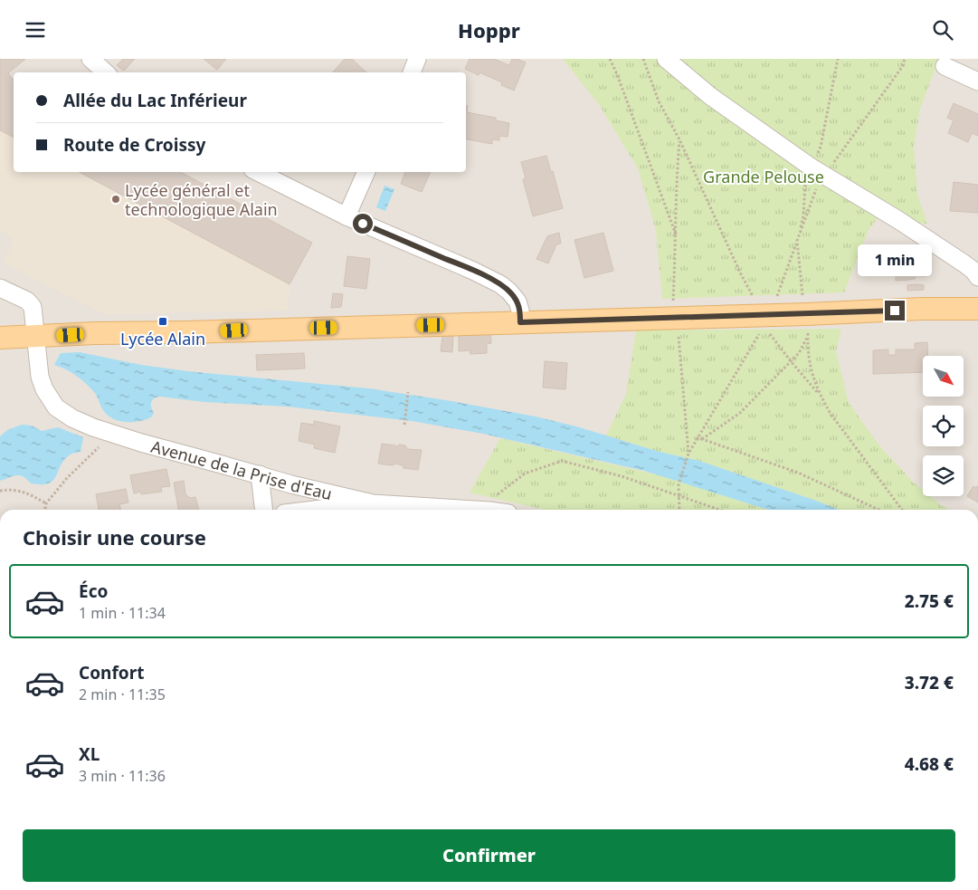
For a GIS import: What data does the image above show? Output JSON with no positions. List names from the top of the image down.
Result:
{
  "streets": {
    "street": ["Avenue de la Prise d'Eau"]
  },
  "parks": ["Grande Pelouse"],
  "places": {
    "other": ["Lycée général et technologique Alain"],
    "transit": ["Lycée Alain"]
  },
  "north": "bottom right",
  "page": {
    "header": "Hoppr",
    "banner": ["Allée du Lac Inférieur", "Route de Croissy"],
    "bubble": "1 min",
    "heading": "Choisir une course",
    "list": [
      {
        "name": "Éco",
        "note": "1 min · 11:34",
        "value": "2.75 €"
      },
      {
        "name": "Confort",
        "note": "2 min · 11:35",
        "value": "3.72 €"
      },
      {
        "name": "XL",
        "note": "3 min · 11:36",
        "value": "4.68 €"
      }
    ],
    "buttons": "Confirmer"
  }
}
